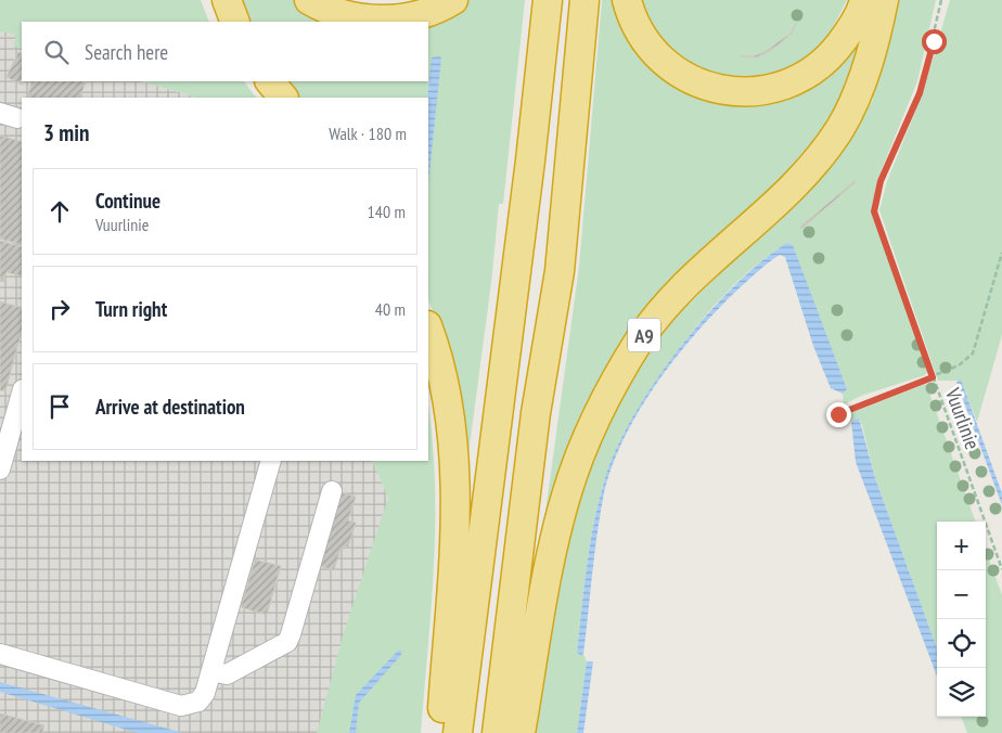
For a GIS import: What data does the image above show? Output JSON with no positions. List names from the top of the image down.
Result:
{
  "streets": {
    "highway": ["A9"],
    "path": ["Vuurlinie"]
  },
  "page": {
    "search": "Search here",
    "heading": ["3 min", "Walk · 180 m"],
    "list": [
      ["Continue", "Vuurlinie", "140 m"],
      ["Turn right", "40 m"],
      "Arrive at destination"
    ],
    "map_buttons": ["+", "−"]
  }
}
